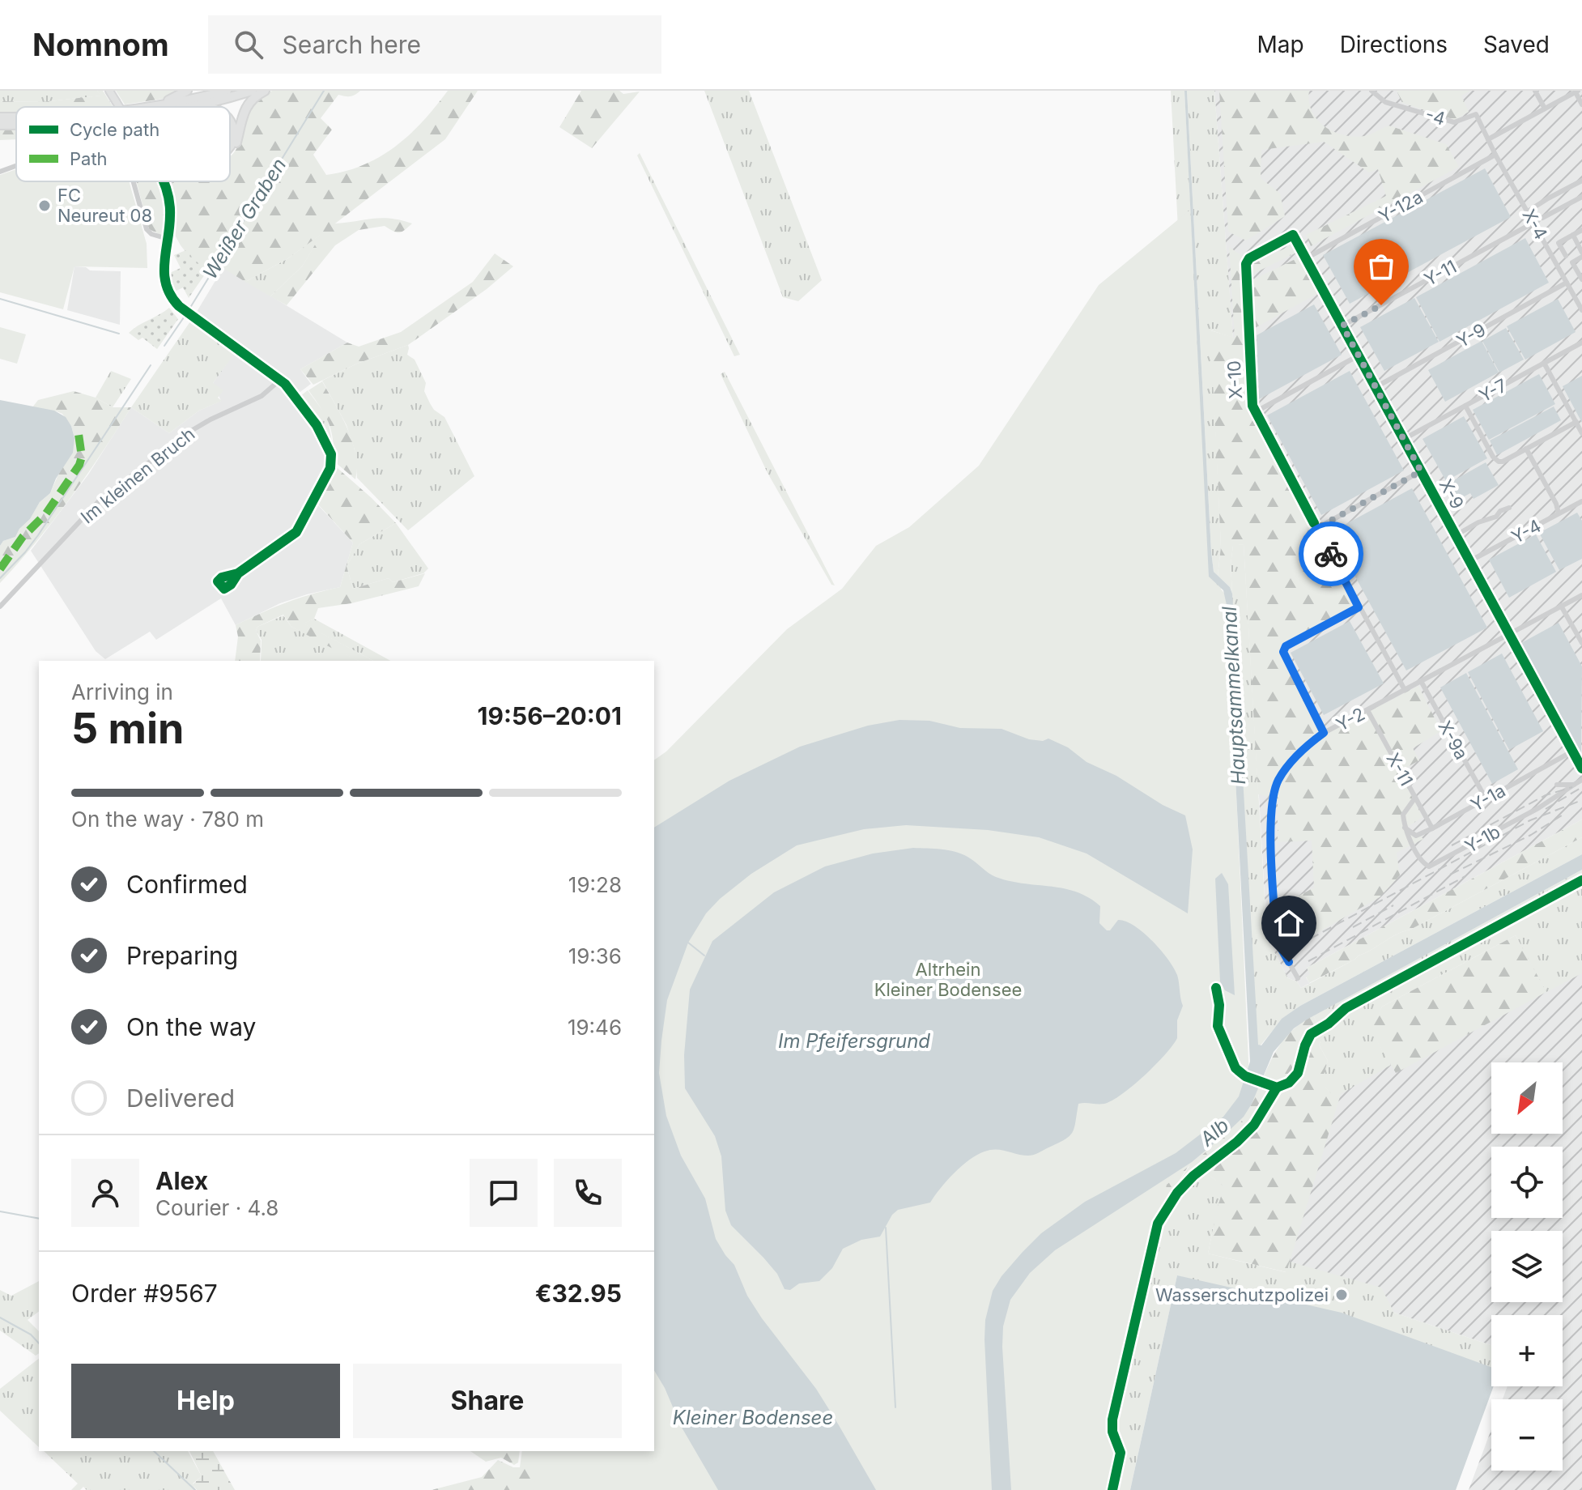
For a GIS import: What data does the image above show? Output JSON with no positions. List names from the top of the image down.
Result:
{
  "streets": {
    "street": [
      "-4",
      "Y-12a",
      "X-4",
      "Y-11",
      "Y-9",
      "X-10",
      "Y-7",
      "Im kleinen Bruch",
      "X-9",
      "Y-4",
      "Y-2",
      "X-9a",
      "X-11",
      "Y-1a",
      "Y-1b"
    ]
  },
  "crossings": [
    ["-4", "X-4"],
    ["Y-12a", "X-4"],
    ["Y-12a", "X-9"],
    ["X-4", "Y-11"],
    ["X-4", "Y-9"],
    ["Y-11", "X-9"],
    ["Y-9", "X-9"],
    ["X-10", "X-9"],
    ["X-10", "Y-2"],
    ["Y-7", "X-9"],
    ["X-9", "Y-4"],
    ["X-9", "Y-2"],
    ["X-9", "Y-1a"],
    ["Y-2", "X-9a"],
    ["Y-2", "X-11"],
    ["X-9a", "Y-1a"],
    ["X-11", "Y-1a"]
  ],
  "water": [
    "Weißer Graben",
    "Hauptsammelkanal",
    "Im Pfeifersgrund",
    "Alb",
    "Kleiner Bodensee"
  ],
  "parks": ["Altrhein Kleiner Bodensee"],
  "places": ["FC Neureut 08", "Wasserschutzpolizei"],
  "legend": ["Cycle path", "Path"],
  "north": "bottom left",
  "page": {
    "header": "Nomnom",
    "search": "Search here",
    "nav": ["Map", "Directions", "Saved"],
    "heading": ["5 min", "Arriving in", "19:56–20:01"],
    "panel": [
      "Alex",
      "Courier · 4.8",
      "Order #9567",
      "€32.95"
    ],
    "bar": "On the way · 780 m",
    "list": [
      ["Confirmed", "19:28"],
      ["Preparing", "19:36"],
      ["On the way", "19:46"],
      "Delivered"
    ],
    "map_buttons": ["+", "−"],
    "buttons": ["Help", "Share"]
  }
}
